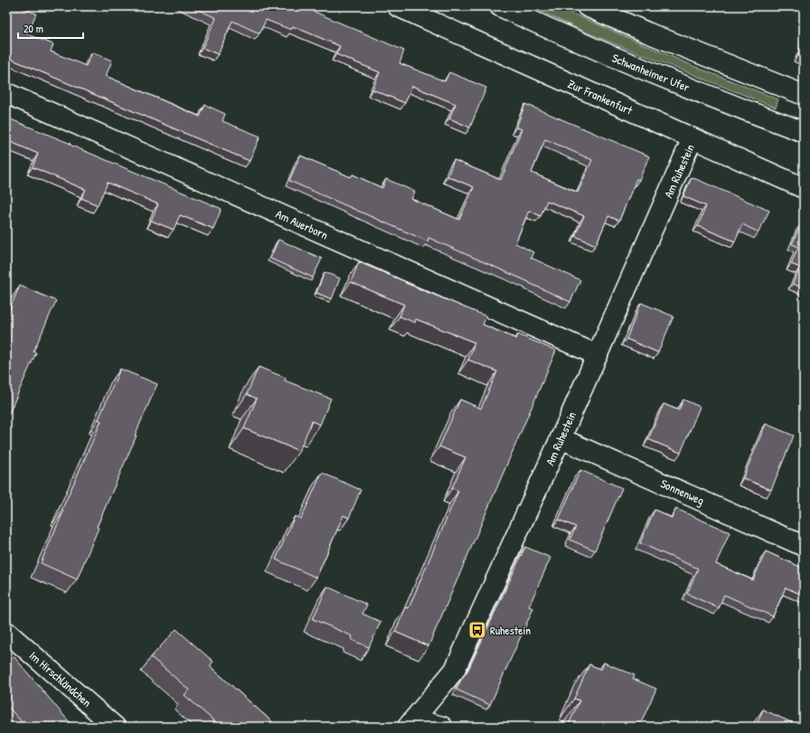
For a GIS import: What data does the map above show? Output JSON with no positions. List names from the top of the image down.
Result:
{
  "streets": {
    "street": [
      "Schwanheimer Ufer",
      "Zur Frankenfurt",
      "Am Ruhestein",
      "Am Auerborn",
      "Sonnenweg",
      "Im Hirschländchen"
    ]
  },
  "crossings": [
    ["Zur Frankenfurt", "Am Ruhestein"],
    ["Am Ruhestein", "Am Auerborn"],
    ["Am Ruhestein", "Sonnenweg"]
  ],
  "places": {
    "bus stop": ["Ruhestein"]
  },
  "scale_bar": "20 m"
}
